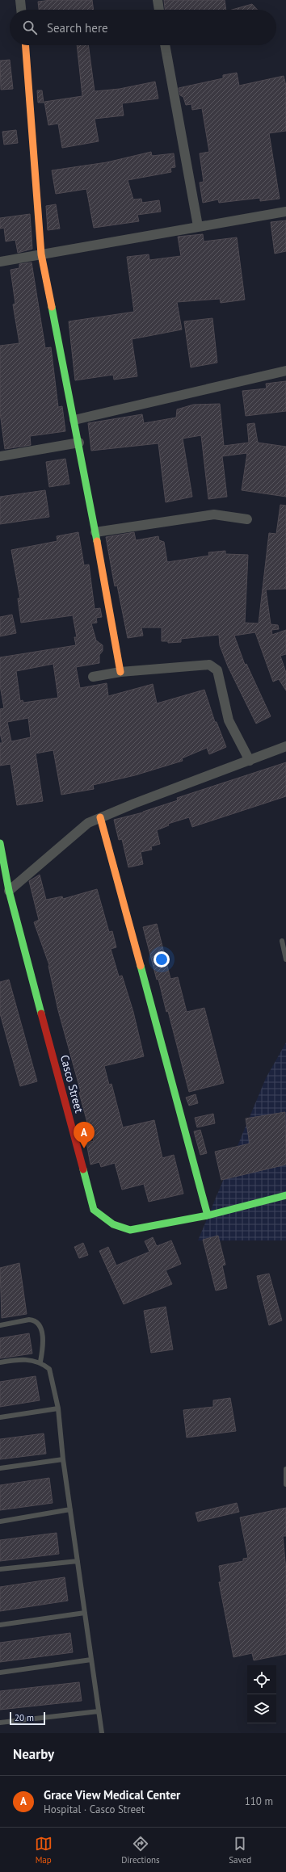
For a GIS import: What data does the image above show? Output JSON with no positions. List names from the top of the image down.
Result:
{
  "streets": {
    "street": ["Casco Street"]
  },
  "scale_bar": "20 m",
  "page": {
    "search": "Search here",
    "pins": "A",
    "scale": "20 m",
    "heading": "Nearby",
    "list": [
      {
        "mark": "A",
        "name": "Grace View Medical Center",
        "note": "Hospital · Casco Street",
        "value": "110 m"
      }
    ],
    "nav": ["Map", "Directions", "Saved"]
  }
}
